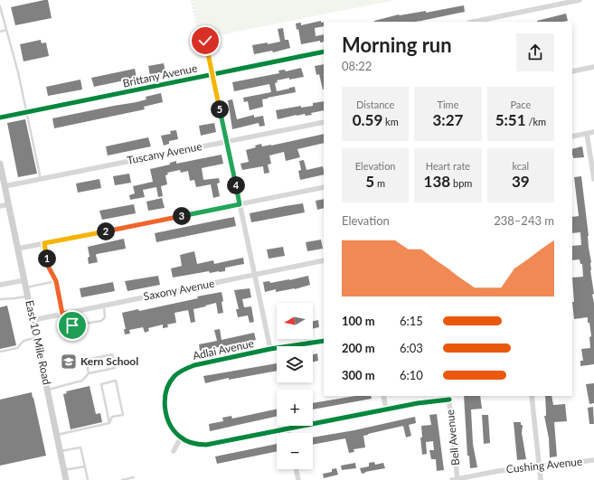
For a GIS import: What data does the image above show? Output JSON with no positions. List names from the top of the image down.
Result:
{
  "streets": {
    "main road": ["East 10 Mile Road"],
    "street": [
      "Brittany Avenue",
      "Tuscany Avenue",
      "Saxony Avenue",
      "Adlai Avenue",
      "Bell Avenue",
      "Cushing Avenue"
    ]
  },
  "crossings": [
    ["Tuscany Avenue", "East 10 Mile Road"],
    ["Saxony Avenue", "East 10 Mile Road"],
    ["Bell Avenue", "Cushing Avenue"]
  ],
  "places": {
    "school or university": ["Kern School"]
  },
  "north": "left",
  "page": {
    "heading": ["Morning run", "08:22"],
    "stats": [
      ["Distance", "0.59 km"],
      ["Time", "3:27"],
      ["Pace", "5:51 /km"],
      ["Elevation", "5 m"],
      ["Heart rate", "138 bpm"],
      ["kcal", "39"]
    ],
    "pins": [
      "5",
      "4",
      "3",
      "2",
      "1"
    ],
    "chart": ["Elevation", "238–243 m"],
    "map_buttons": ["+", "−"],
    "list": [
      {
        "name": "100 m",
        "note": "6:15"
      },
      {
        "name": "200 m",
        "note": "6:03"
      },
      {
        "name": "300 m",
        "note": "6:10"
      }
    ]
  }
}
